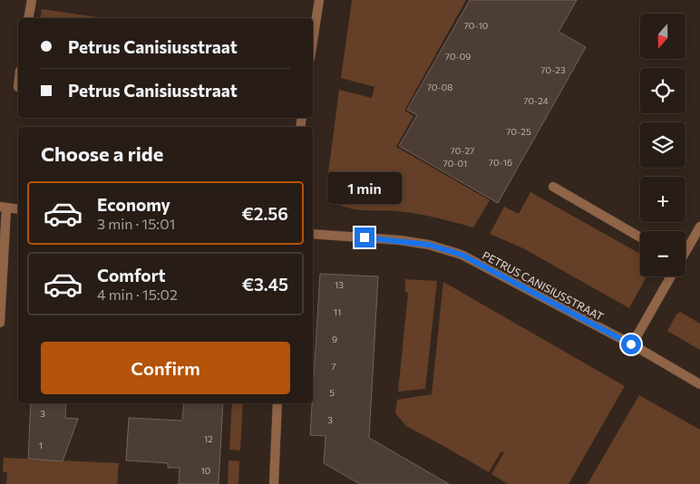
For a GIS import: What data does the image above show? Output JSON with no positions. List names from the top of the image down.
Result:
{
  "streets": {
    "street": ["PETRUS CANISIUSSTRAAT"]
  },
  "house_numbers": [
    "70-10",
    "70-09",
    "70-23",
    "70-08",
    "70-24",
    "70-25",
    "70-27",
    "70-16",
    "70-01",
    "13",
    "11",
    "9",
    "7",
    "5",
    "3",
    "3",
    "12",
    "1",
    "10"
  ],
  "north": "bottom",
  "page": {
    "map_buttons": ["+", "−"],
    "banner": ["Petrus Canisiusstraat", "Petrus Canisiusstraat"],
    "heading": "Choose a ride",
    "bubble": "1 min",
    "list": [
      {
        "name": "Economy",
        "note": "3 min · 15:01",
        "value": "€2.56"
      },
      {
        "name": "Comfort",
        "note": "4 min · 15:02",
        "value": "€3.45"
      }
    ],
    "buttons": "Confirm"
  }
}
